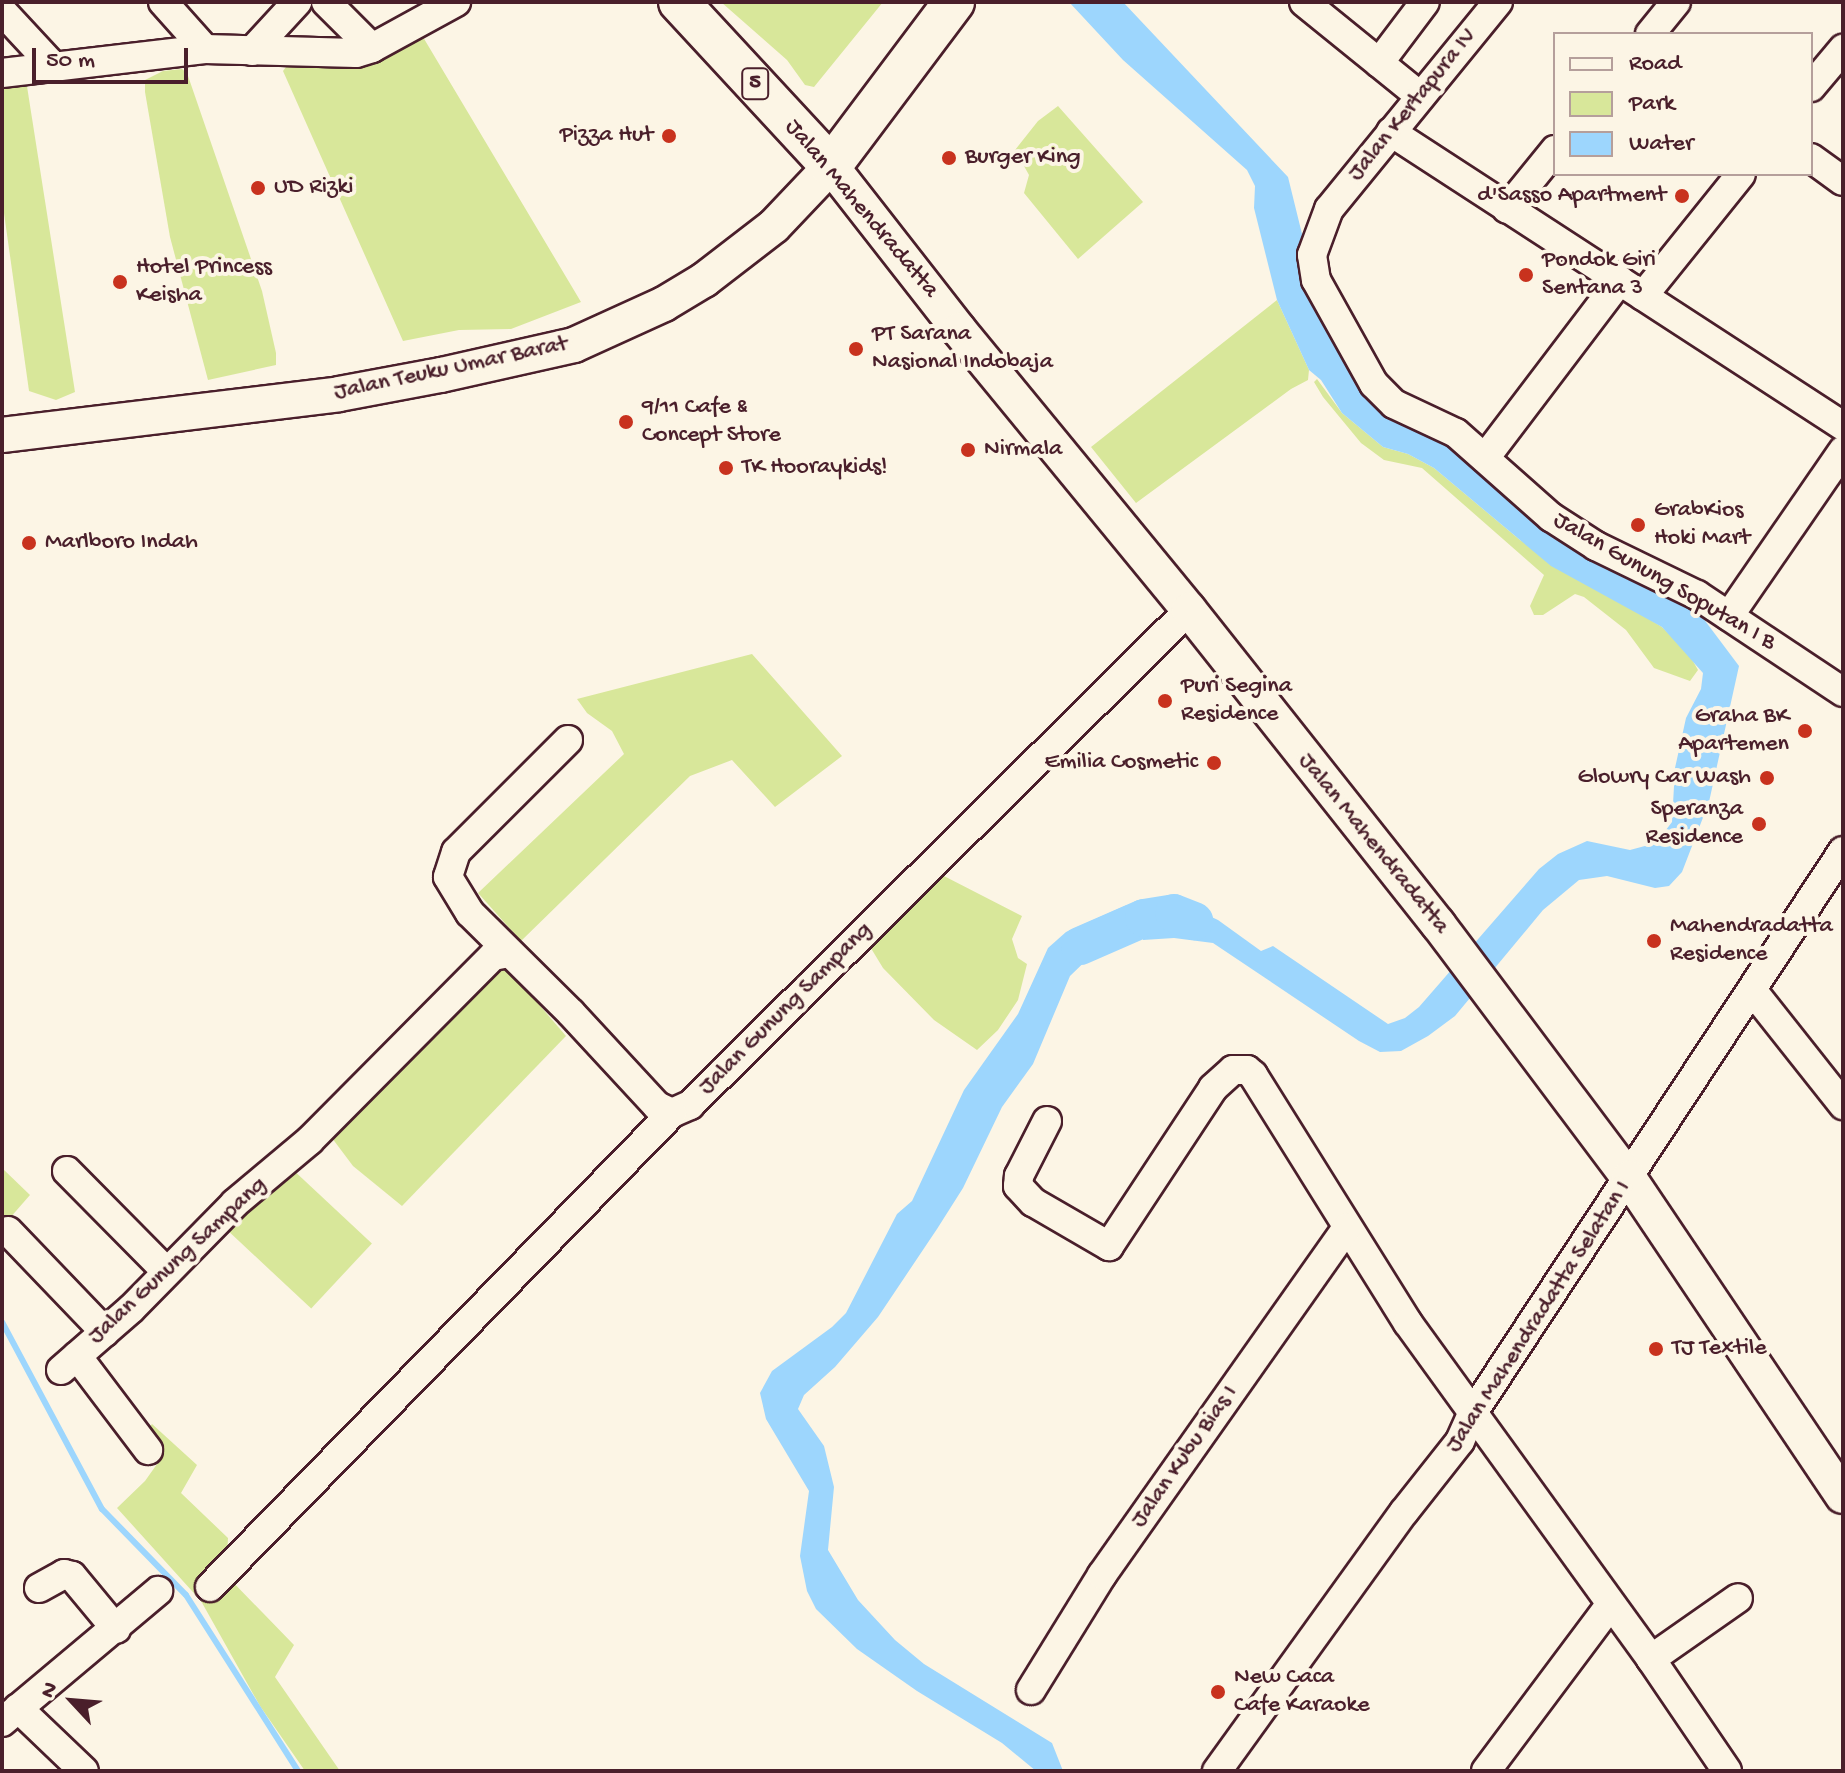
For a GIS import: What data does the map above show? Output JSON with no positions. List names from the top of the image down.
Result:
{
  "streets": {
    "highway": ["5", "Jalan Mahendradatta", "Jalan Teuku Umar Barat"],
    "street": [
      "Jalan Kertapura IV",
      "Jalan Gunung Soputan I B",
      "Jalan Gunung Sampang",
      "Jalan Mahendradatta Selatan I",
      "Jalan Kubu Bias I"
    ]
  },
  "crossings": [
    ["Jalan Kertapura IV", "Jalan Gunung Soputan I B"],
    ["Jalan Mahendradatta", "Jalan Teuku Umar Barat"],
    ["Jalan Mahendradatta", "Jalan Gunung Sampang"],
    ["Jalan Mahendradatta", "Jalan Mahendradatta Selatan I"]
  ],
  "places": [
    "Pizza Hut",
    "Burger King",
    "UD Rizki",
    "d'Sasso Apartment",
    "Pondok Giri Sentana 3",
    "Hotel Princess Keisha",
    "PT Sarana Nasional Indobaja",
    "9/11 Cafe & Concept Store",
    "Nirmala",
    "TK Hooraykids!",
    "GrabKios Hoki Mart",
    "Marlboro Indah",
    "Puri Segina Residence",
    "Graha BK Apartemen",
    "Emilia Cosmetic",
    "Glowry Car Wash",
    "Speranza Residence",
    "Mahendradatta Residence",
    "TJ Textile",
    "New Caca Cafe Karaoke"
  ],
  "legend": ["Road", "Park", "Water"],
  "scale_bar": "50 m",
  "north": "top left"
}
